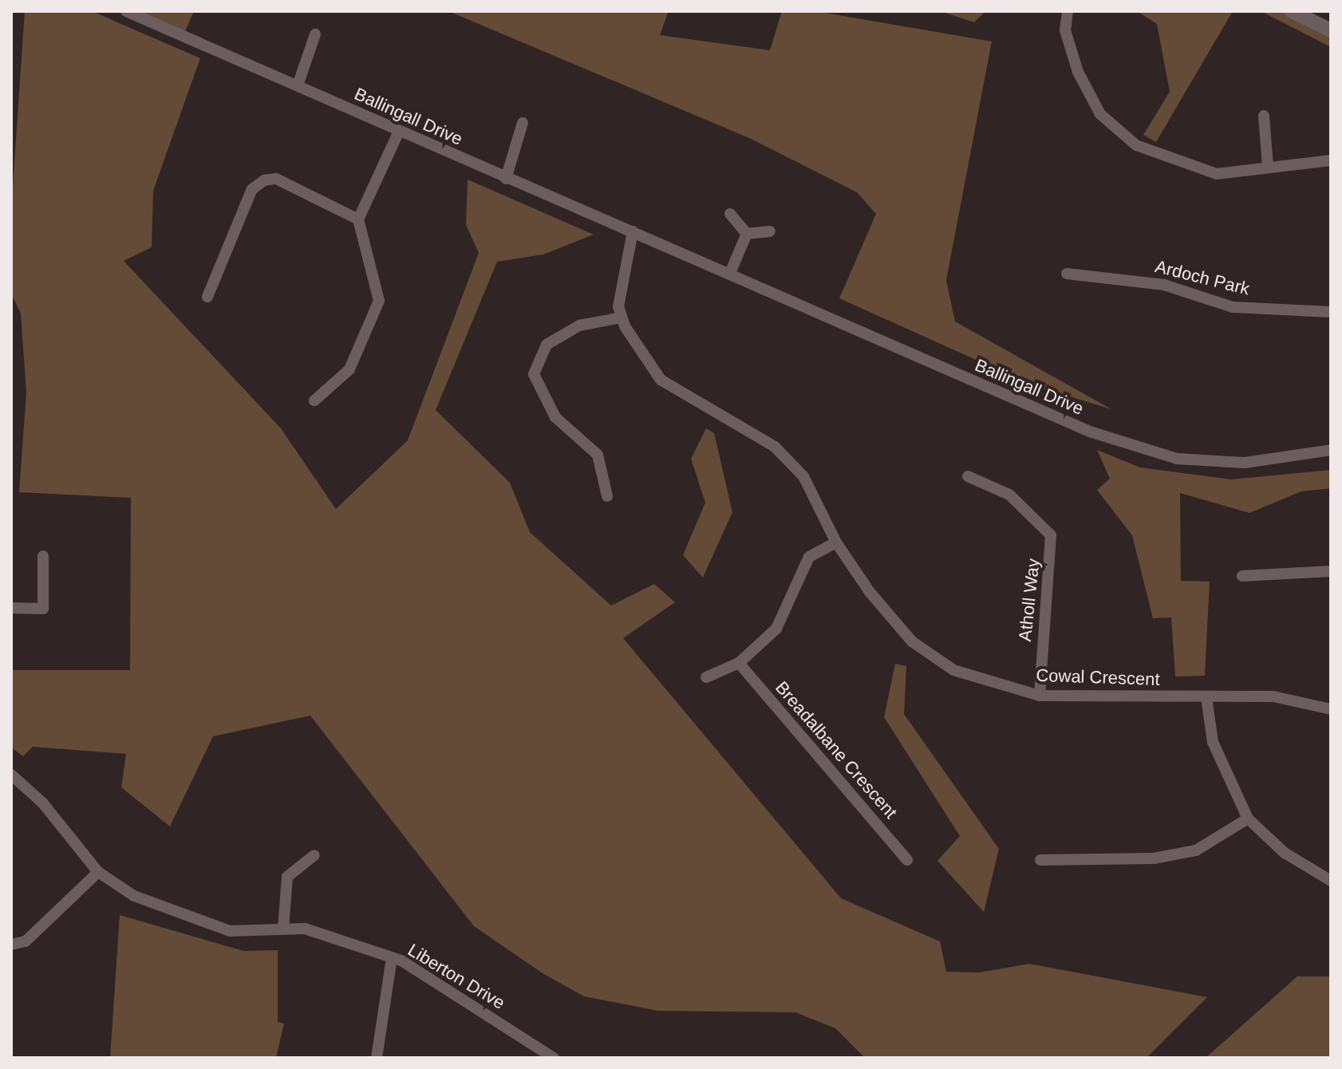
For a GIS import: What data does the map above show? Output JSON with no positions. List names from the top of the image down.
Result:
{
  "streets": {
    "street": [
      "Ballingall Drive",
      "Ardoch Park",
      "Atholl Way",
      "Cowal Crescent",
      "Breadalbane Crescent",
      "Liberton Drive"
    ]
  },
  "crossings": [
    ["Atholl Way", "Cowal Crescent"]
  ]
}
